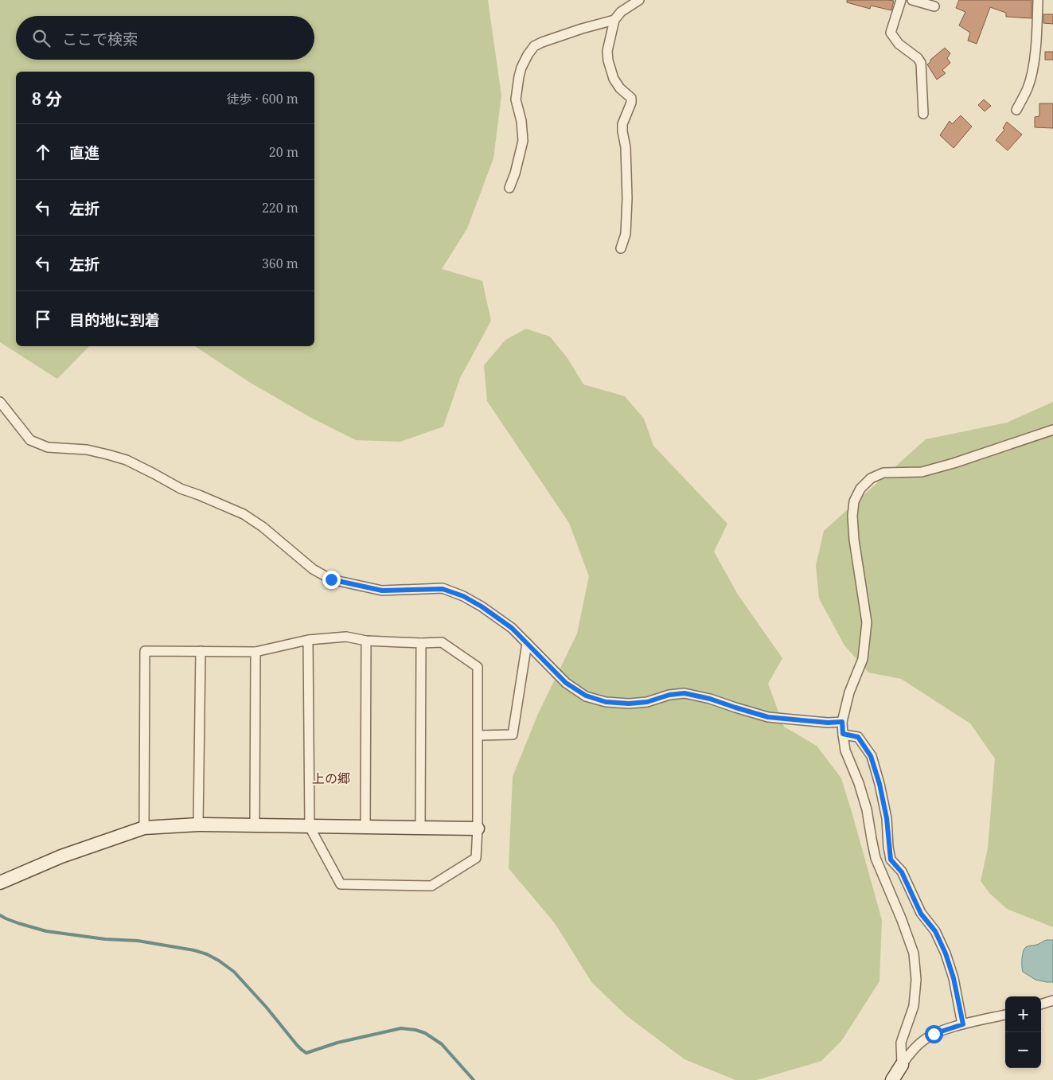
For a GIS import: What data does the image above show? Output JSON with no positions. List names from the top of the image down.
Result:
{
  "districts": ["上の郷"],
  "page": {
    "search": "ここで検索",
    "heading": ["8 分", "徒歩 · 600 m"],
    "list": [
      ["直進", "20 m"],
      ["左折", "220 m"],
      ["左折", "360 m"],
      "目的地に到着"
    ],
    "map_buttons": ["+", "−"]
  }
}
